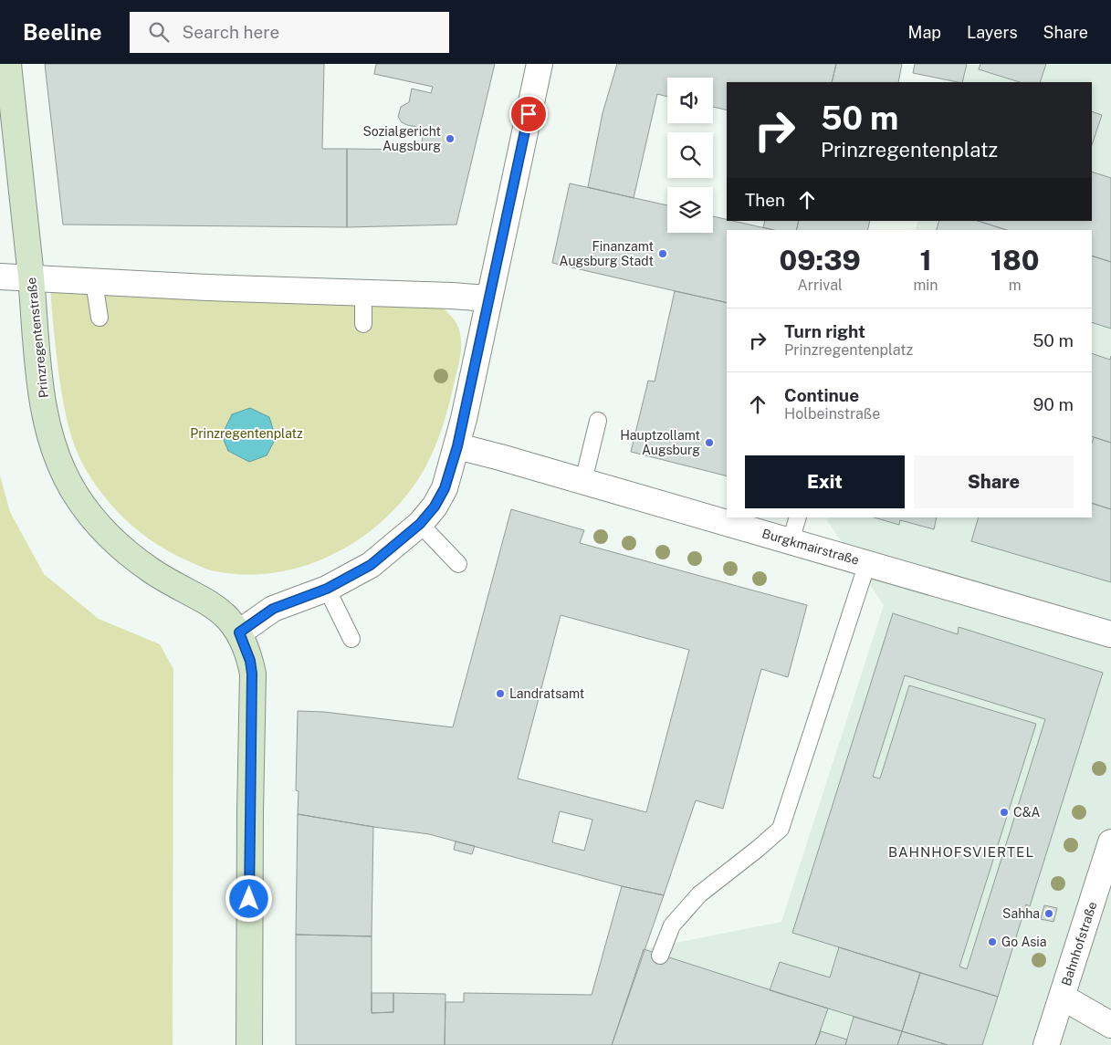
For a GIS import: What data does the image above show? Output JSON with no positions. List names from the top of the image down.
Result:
{
  "streets": {
    "street": ["Prinzregentenstraße", "Burgkmairstraße", "Bahnhofstraße"]
  },
  "districts": ["BAHNHOFSVIERTEL"],
  "parks": ["Prinzregentenplatz"],
  "places": [
    "Sozialgericht Augsburg",
    "Finanzamt Augsburg Stadt",
    "Hauptzollamt Augsburg",
    "Landratsamt",
    "C&A",
    "Sahha",
    "Go Asia"
  ],
  "page": {
    "header": "Beeline",
    "search": "Search here",
    "nav": ["Map", "Layers", "Share"],
    "turn": ["50 m", "Prinzregentenplatz"],
    "then": "Then",
    "eta": [
      "09:39",
      "Arrival",
      "1",
      "min",
      "180",
      "m"
    ],
    "list": [
      {
        "name": "Turn right",
        "note": "Prinzregentenplatz",
        "value": "50 m"
      },
      {
        "name": "Continue",
        "note": "Holbeinstraße",
        "value": "90 m"
      }
    ],
    "buttons": ["Exit", "Share"]
  }
}
